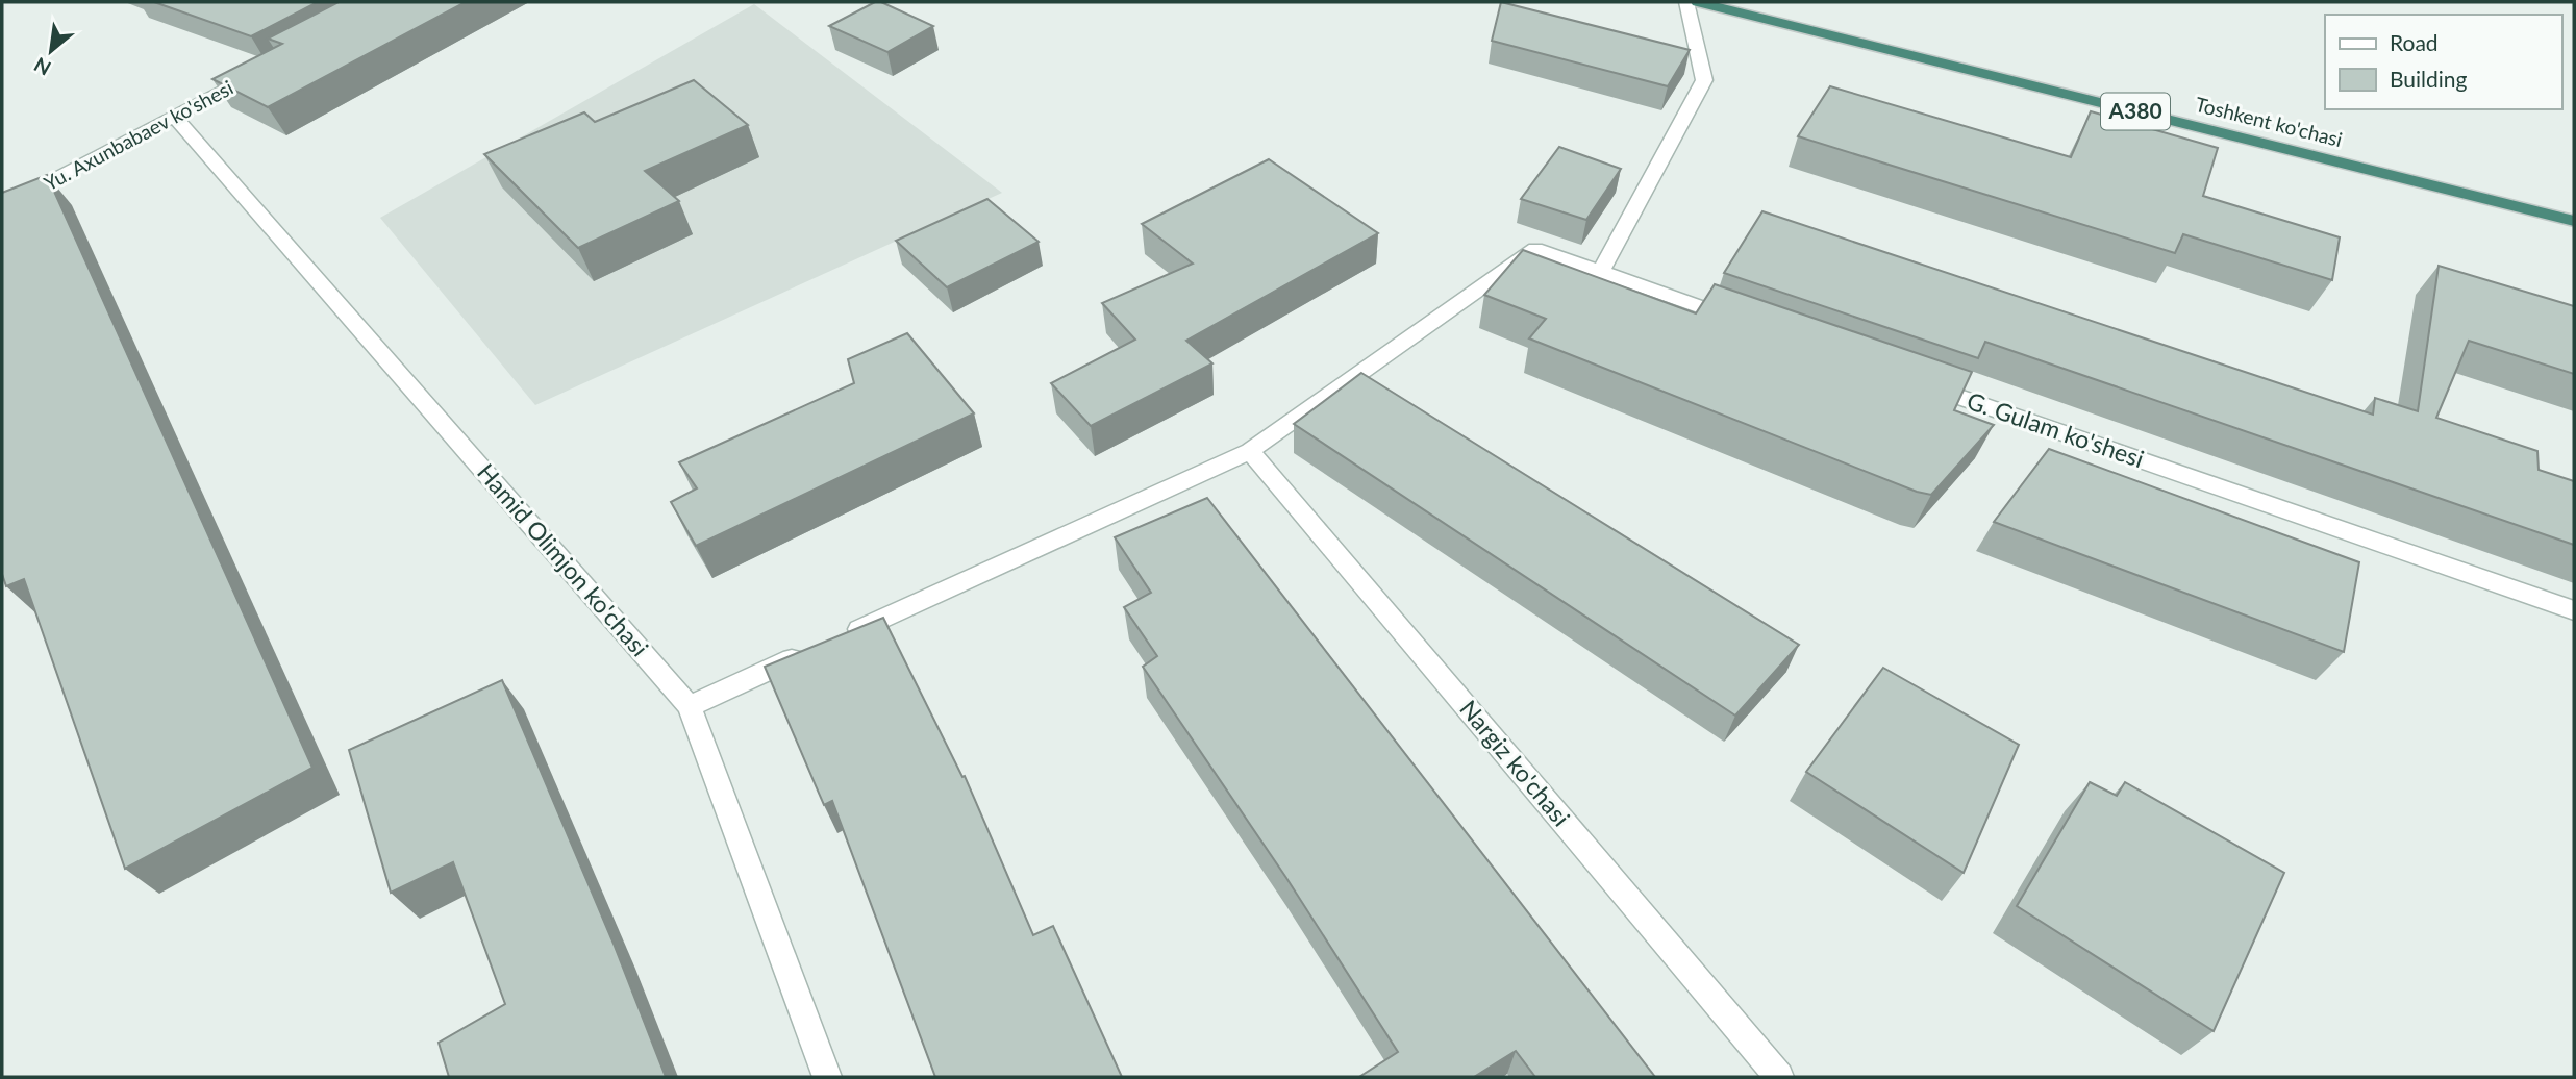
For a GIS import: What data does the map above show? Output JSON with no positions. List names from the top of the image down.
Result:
{
  "streets": {
    "highway": ["A380", "Toshkent ko'chasi"],
    "street": [
      "Yu. Axunbabaev ko'shesi",
      "G. Gulam ko'shesi",
      "Hamid Olimjon ko'chasi",
      "Nargiz ko'chasi"
    ]
  },
  "crossings": [
    ["Yu. Axunbabaev ko'shesi", "Hamid Olimjon ko'chasi"]
  ],
  "legend": ["Road", "Building"],
  "north": "bottom left"
}
